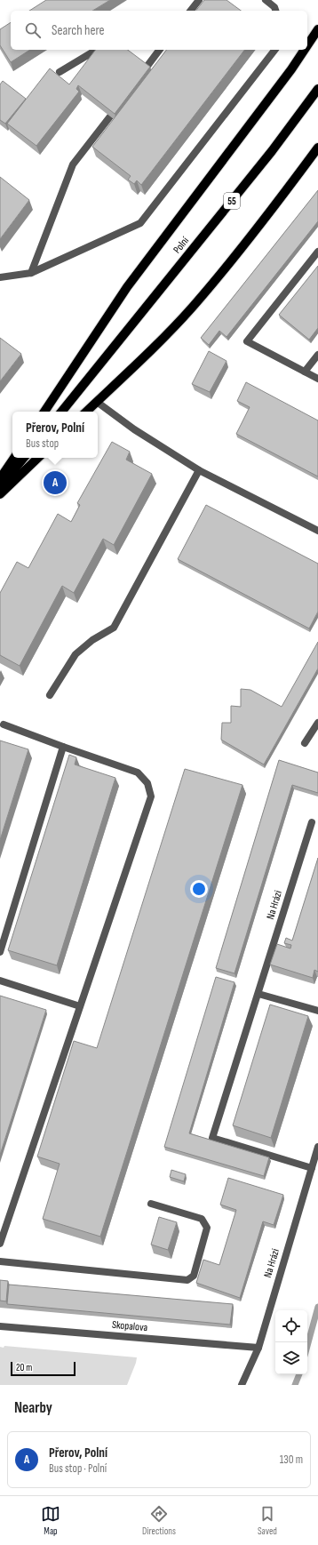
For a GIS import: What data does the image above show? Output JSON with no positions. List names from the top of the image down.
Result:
{
  "streets": {
    "main road": ["55", "Polní"],
    "street": ["Na Hrázi", "Skopalova"]
  },
  "crossings": [
    ["Na Hrázi", "Skopalova"]
  ],
  "scale_bar": "20 m",
  "page": {
    "search": "Search here",
    "popup": ["Přerov, Polní", "Bus stop"],
    "pins": "A",
    "scale": "20 m",
    "heading": "Nearby",
    "list": [
      {
        "mark": "A",
        "name": "Přerov, Polní",
        "note": "Bus stop · Polní",
        "value": "130 m"
      }
    ],
    "nav": ["Map", "Directions", "Saved"]
  }
}
